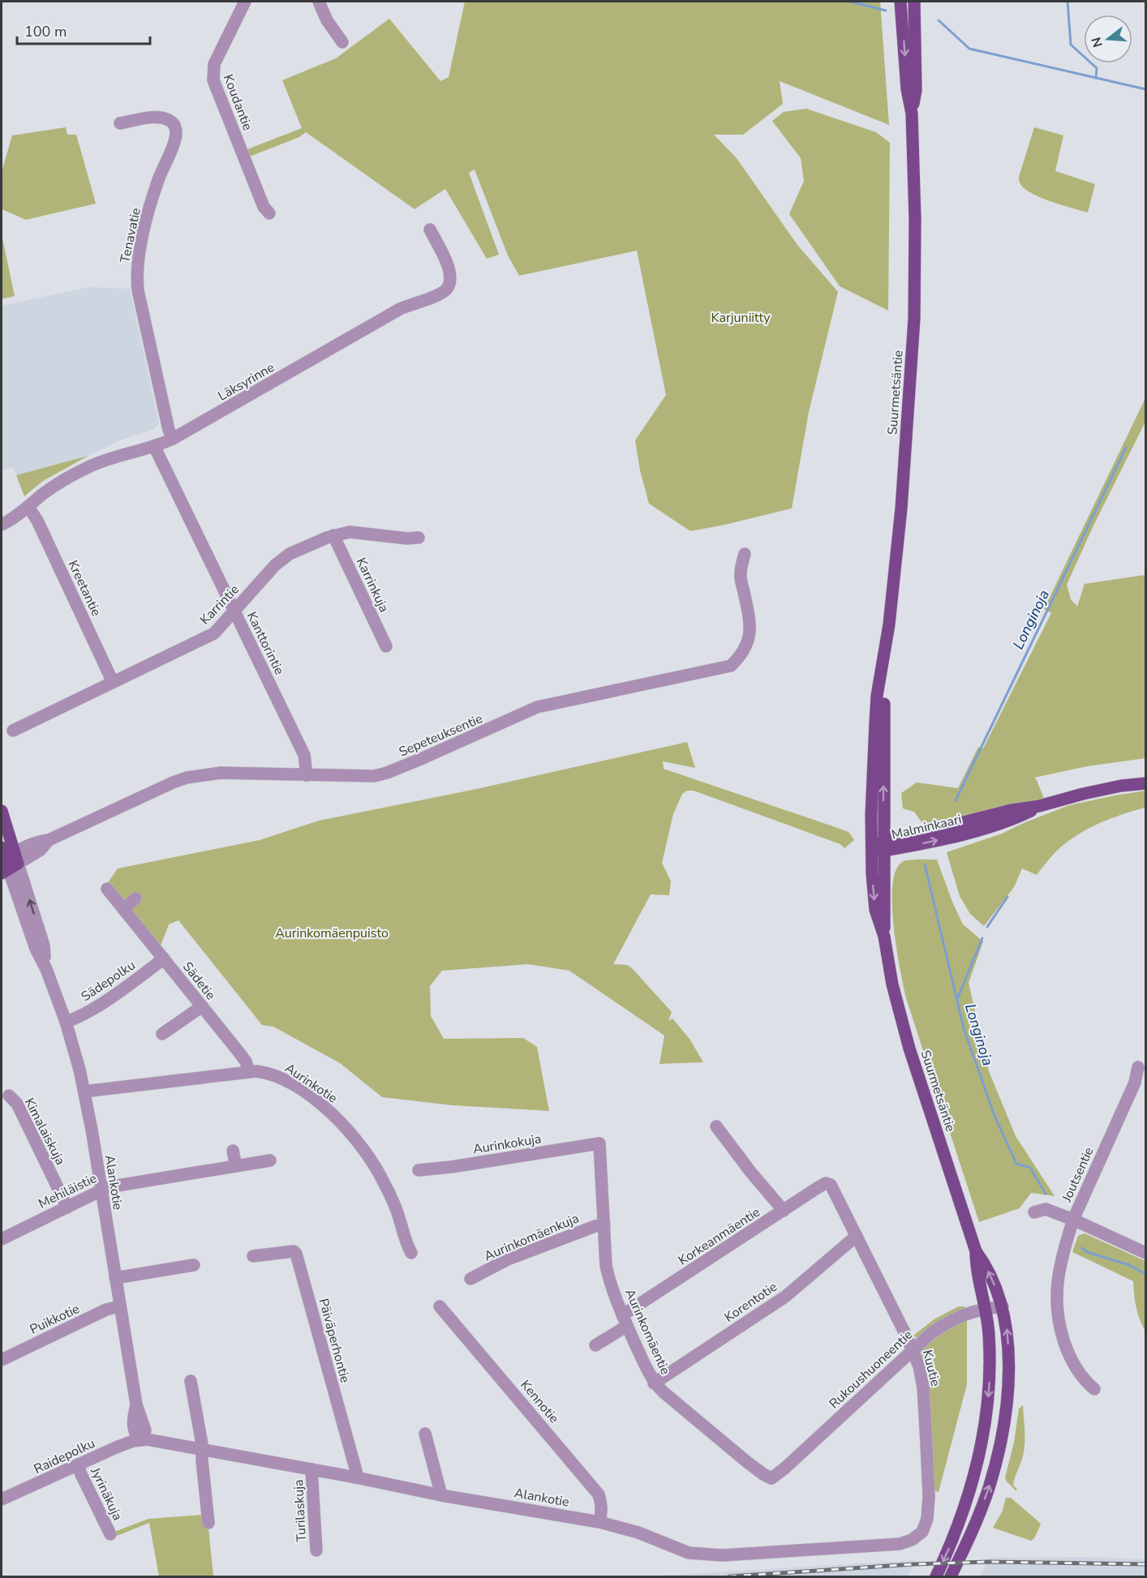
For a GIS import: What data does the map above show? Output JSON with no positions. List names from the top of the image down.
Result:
{
  "streets": {
    "main road": ["Suurmetsäntie", "Malminkaari"],
    "street": [
      "Koudantie",
      "Tenavatie",
      "Läksyrinne",
      "Karrinkuja",
      "Kreetantie",
      "Karrintie",
      "Kanttorintie",
      "Sepeteuksentie",
      "Sädepolku",
      "Sädetie",
      "Aurinkotie",
      "Kimalaiskuja",
      "Aurinkokuja",
      "Joutsentie",
      "Alankotie",
      "Mehiläistie",
      "Korkeanmäentie",
      "Aurinkomäenkuja",
      "Korentotie",
      "Puikkotie",
      "Aurinkomäentie",
      "Päiväperhontie",
      "Kuutie",
      "Rukoushuoneentie",
      "Kennotie",
      "Raidepolku",
      "Jyrinäkuja",
      "Turilaskuja"
    ]
  },
  "crossings": [
    ["Tenavatie", "Läksyrinne"],
    ["Läksyrinne", "Kreetantie"],
    ["Läksyrinne", "Kanttorintie"],
    ["Suurmetsäntie", "Malminkaari"],
    ["Suurmetsäntie", "Rukoushuoneentie"],
    ["Karrinkuja", "Karrintie"],
    ["Kreetantie", "Karrintie"],
    ["Karrintie", "Kanttorintie"],
    ["Kanttorintie", "Sepeteuksentie"],
    ["Sepeteuksentie", "Alankotie"],
    ["Sädepolku", "Sädetie"],
    ["Sädepolku", "Alankotie"],
    ["Sädetie", "Aurinkotie"],
    ["Aurinkotie", "Alankotie"],
    ["Kimalaiskuja", "Mehiläistie"],
    ["Aurinkokuja", "Aurinkomäentie"],
    ["Alankotie", "Mehiläistie"],
    ["Alankotie", "Puikkotie"],
    ["Alankotie", "Päiväperhontie"],
    ["Alankotie", "Kuutie"],
    ["Alankotie", "Kennotie"],
    ["Alankotie", "Raidepolku"],
    ["Alankotie", "Turilaskuja"],
    ["Korkeanmäentie", "Aurinkomäentie"],
    ["Korkeanmäentie", "Kuutie"],
    ["Aurinkomäenkuja", "Aurinkomäentie"],
    ["Korentotie", "Aurinkomäentie"],
    ["Korentotie", "Kuutie"],
    ["Aurinkomäentie", "Rukoushuoneentie"],
    ["Kuutie", "Rukoushuoneentie"],
    ["Raidepolku", "Jyrinäkuja"]
  ],
  "water": ["Longinoja"],
  "parks": ["Karjuniitty", "Aurinkomäenpuisto"],
  "scale_bar": "100 m",
  "north": "left"
}
